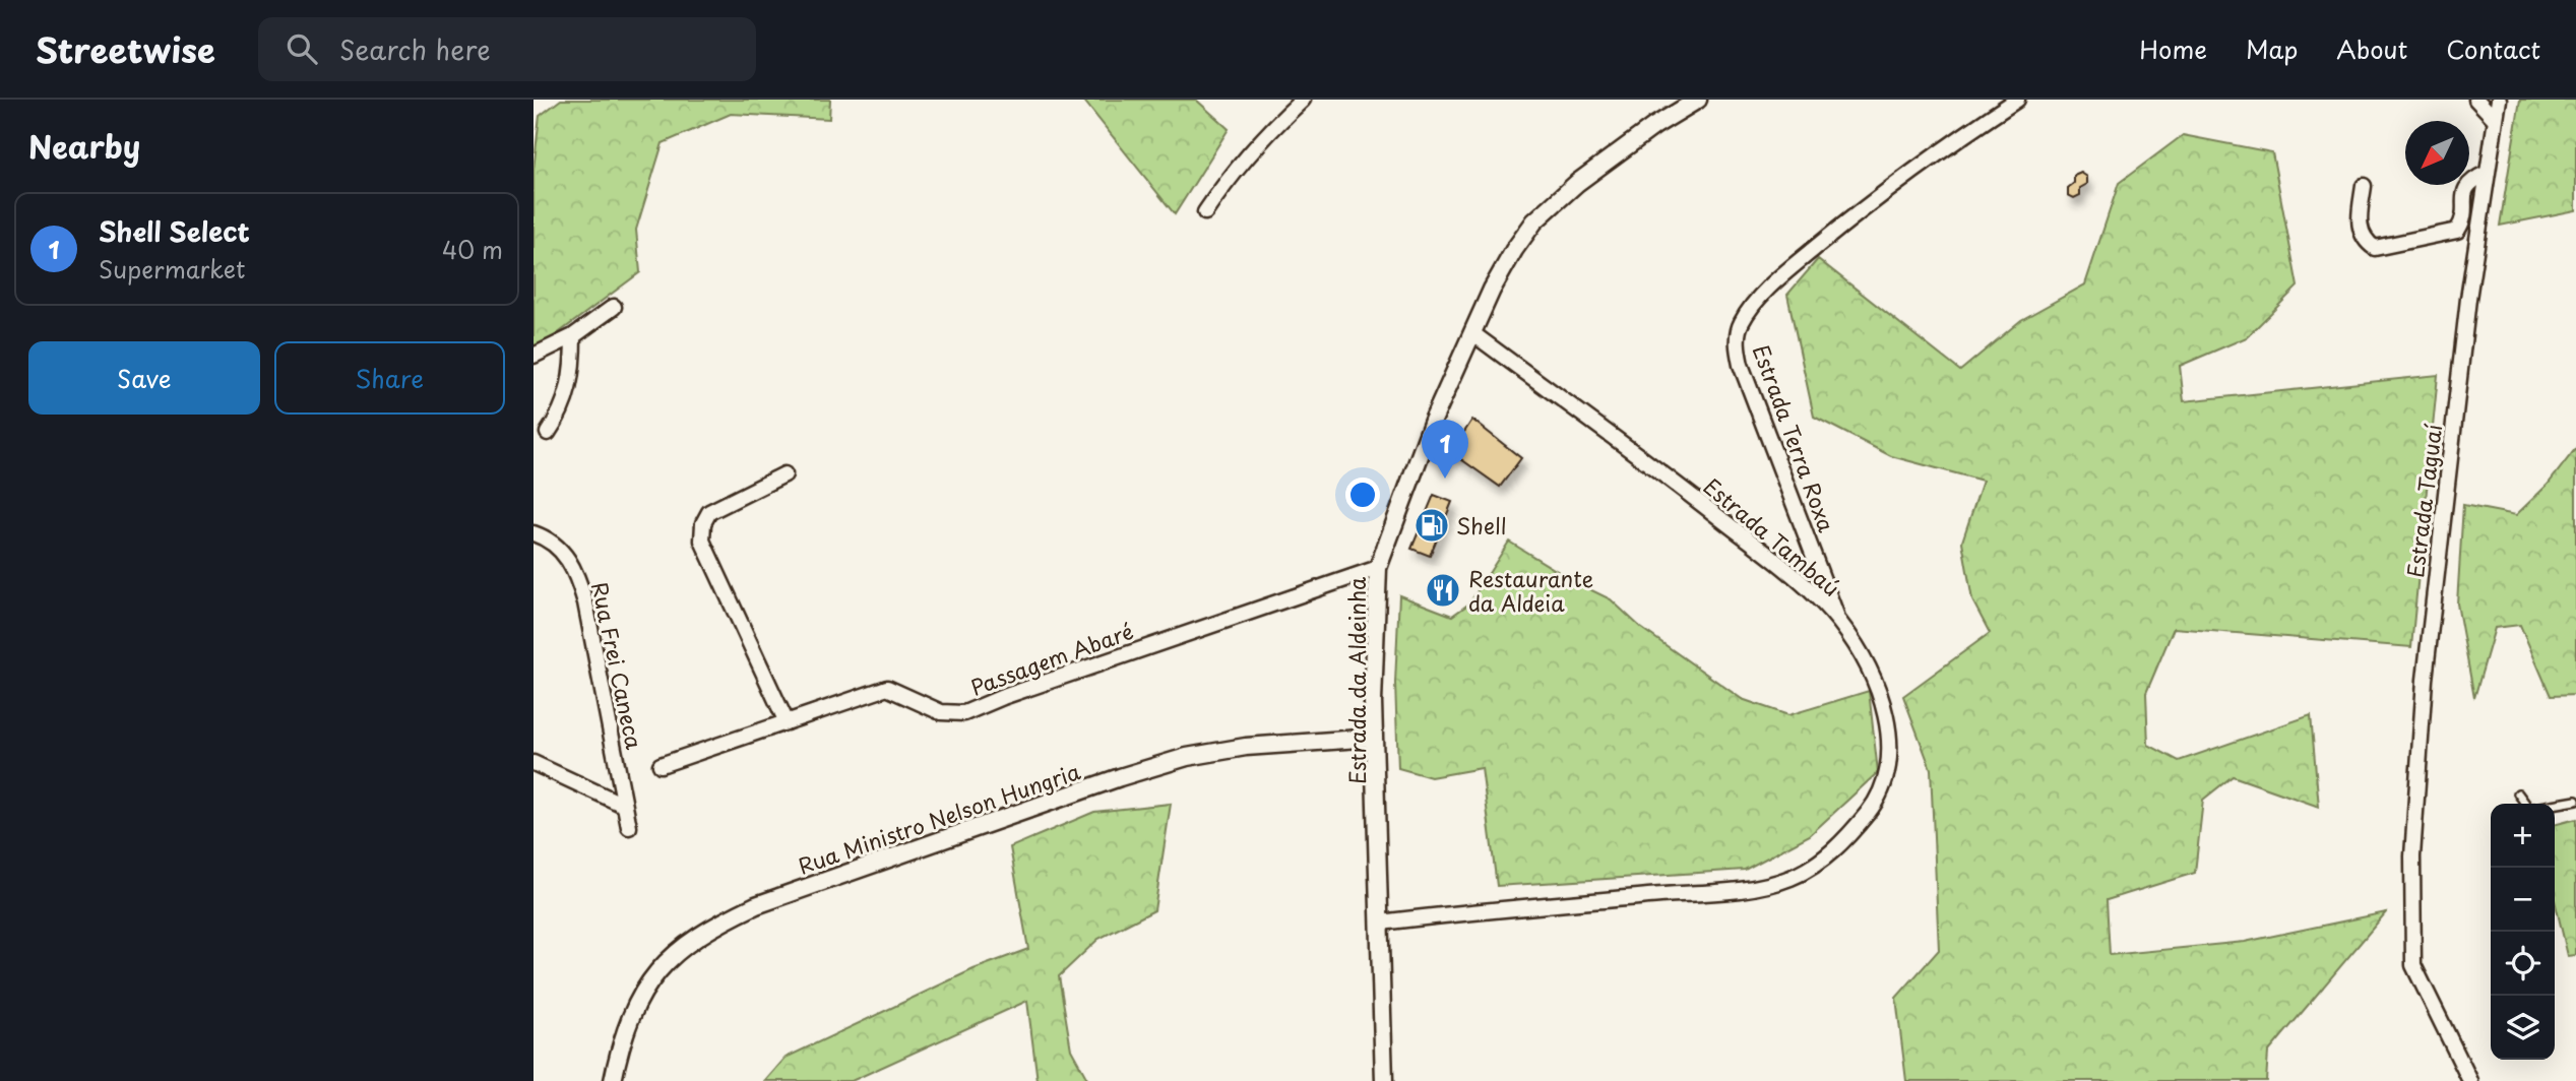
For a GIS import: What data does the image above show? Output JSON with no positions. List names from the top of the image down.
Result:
{
  "streets": {
    "street": [
      "Estrada Terra Roxa",
      "Estrada Taguaí",
      "Estrada Tambaú",
      "Passagem Abaré",
      "Rua Frei Caneca",
      "Estrada da Aldeinha",
      "Rua Ministro Nelson Hungria"
    ]
  },
  "crossings": [
    ["Estrada Terra Roxa", "Estrada Tambaú"],
    ["Estrada Tambaú", "Estrada da Aldeinha"],
    ["Passagem Abaré", "Estrada da Aldeinha"],
    ["Estrada da Aldeinha", "Rua Ministro Nelson Hungria"]
  ],
  "places": {
    "fuel station": ["Shell"],
    "restaurant": ["Restaurante da Aldeia"]
  },
  "north": "bottom left",
  "page": {
    "header": "Streetwise",
    "search": "Search here",
    "nav": [
      "Home",
      "Map",
      "About",
      "Contact"
    ],
    "heading": "Nearby",
    "list": [
      {
        "mark": "1",
        "name": "Shell Select",
        "note": "Supermarket",
        "value": "40 m"
      }
    ],
    "buttons": ["Save", "Share"],
    "pins": "1",
    "map_buttons": ["+", "−"]
  }
}
